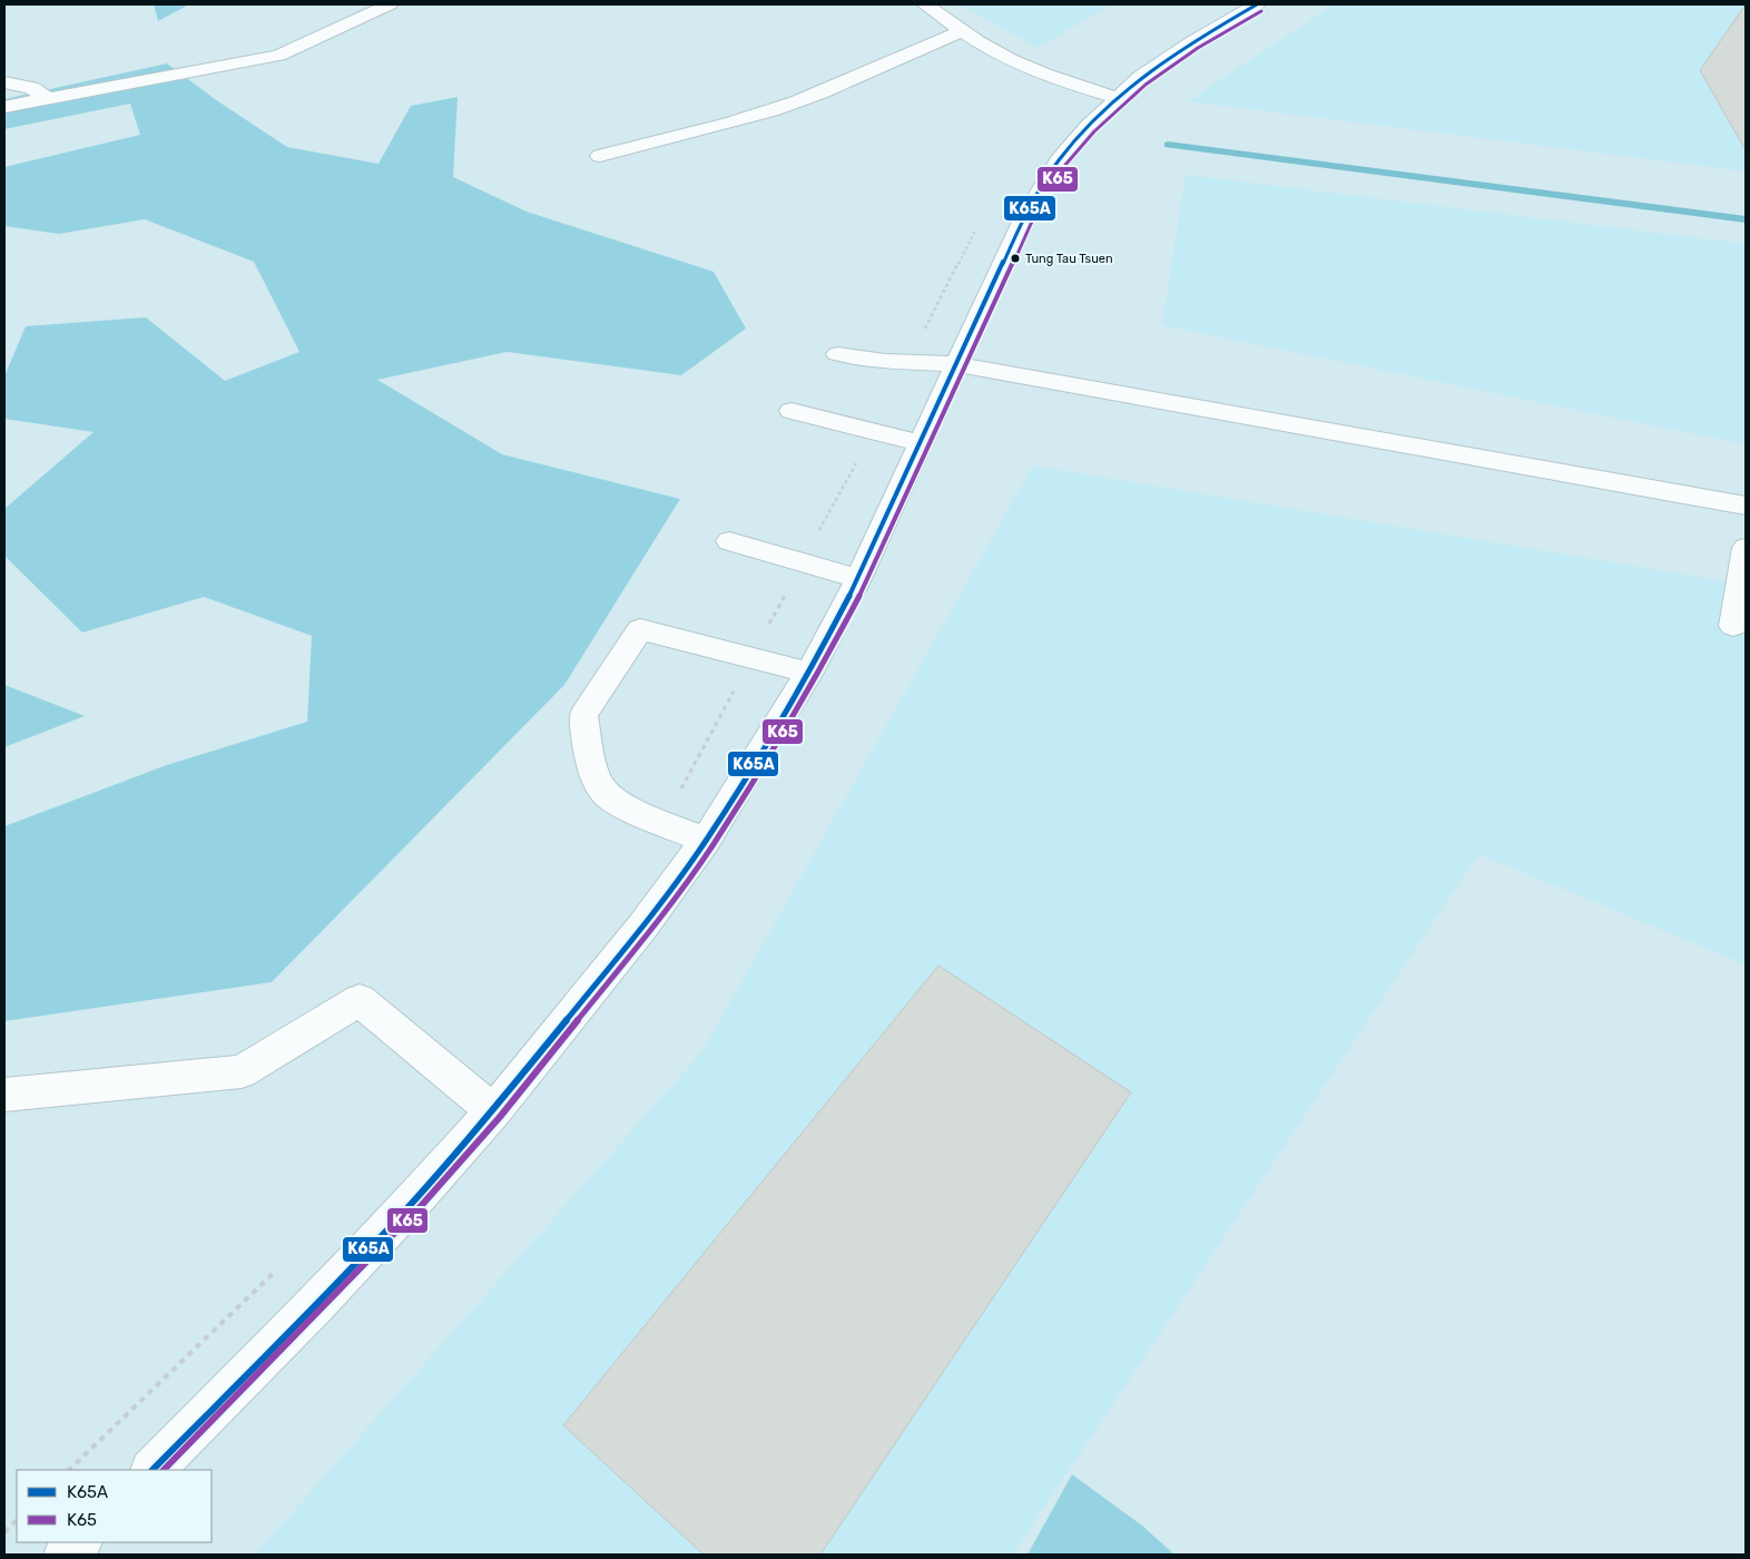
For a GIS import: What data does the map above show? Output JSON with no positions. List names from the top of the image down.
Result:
{
  "places": ["Tung Tau Tsuen"],
  "lines": ["transit line K65A", "transit line K65"],
  "legend": ["K65A", "K65"]
}
